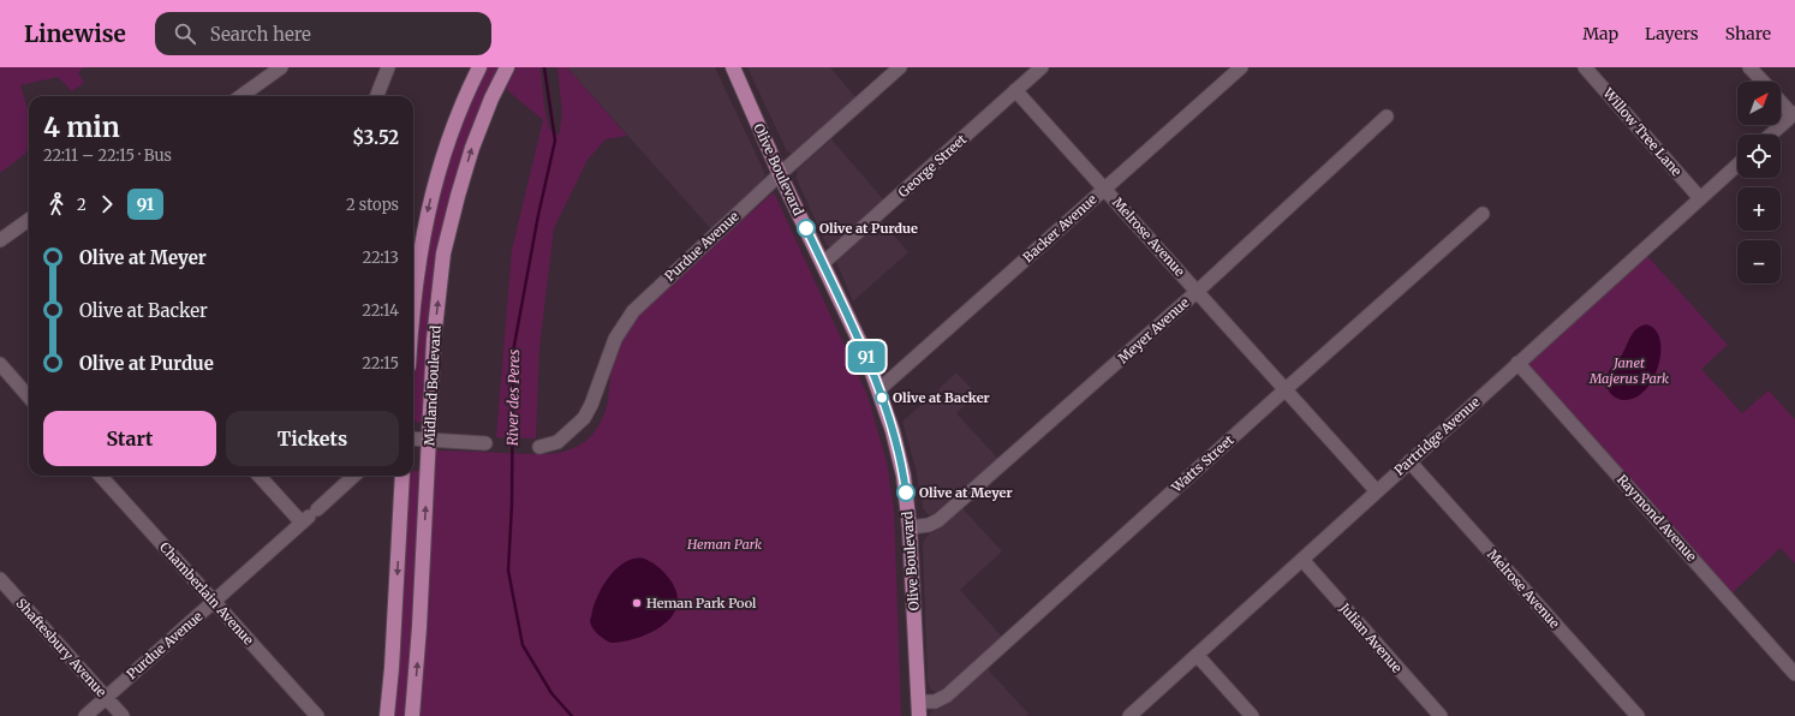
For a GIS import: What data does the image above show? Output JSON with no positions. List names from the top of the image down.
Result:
{
  "streets": {
    "main road": ["Olive Boulevard", "Midland Boulevard"],
    "street": [
      "Willow Tree Lane",
      "George Street",
      "Backer Avenue",
      "Melrose Avenue",
      "Purdue Avenue",
      "Meyer Avenue",
      "Partridge Avenue",
      "Watts Street",
      "Raymond Avenue",
      "Chamberlain Avenue",
      "Julian Avenue",
      "Shaftesbury Avenue"
    ]
  },
  "crossings": [
    ["Willow Tree Lane", "Partridge Avenue"],
    ["George Street", "Olive Boulevard"],
    ["George Street", "Melrose Avenue"],
    ["Olive Boulevard", "Backer Avenue"],
    ["Olive Boulevard", "Purdue Avenue"],
    ["Olive Boulevard", "Meyer Avenue"],
    ["Olive Boulevard", "Watts Street"],
    ["Backer Avenue", "Melrose Avenue"],
    ["Melrose Avenue", "Meyer Avenue"],
    ["Melrose Avenue", "Partridge Avenue"],
    ["Melrose Avenue", "Watts Street"],
    ["Purdue Avenue", "Chamberlain Avenue"],
    ["Purdue Avenue", "Shaftesbury Avenue"],
    ["Partridge Avenue", "Raymond Avenue"],
    ["Partridge Avenue", "Julian Avenue"]
  ],
  "water": ["River des Peres"],
  "parks": ["Janet Majerus Park", "Heman Park"],
  "places": [
    "Olive at Purdue",
    "Olive at Backer",
    "Olive at Meyer",
    "Heman Park Pool"
  ],
  "lines": ["bus line 91"],
  "north": "top right",
  "page": {
    "header": "Linewise",
    "search": "Search here",
    "nav": ["Map", "Layers", "Share"],
    "on_map": "91",
    "map_buttons": ["+", "−"],
    "heading": ["4 min", "22:11 – 22:15 · Bus", "$3.52"],
    "legs": ["2", "91", "2 stops"],
    "list": [
      {
        "name": "Olive at Meyer",
        "value": "22:13"
      },
      {
        "name": "Olive at Backer",
        "value": "22:14"
      },
      {
        "name": "Olive at Purdue",
        "value": "22:15"
      }
    ],
    "buttons": ["Start", "Tickets"]
  }
}
